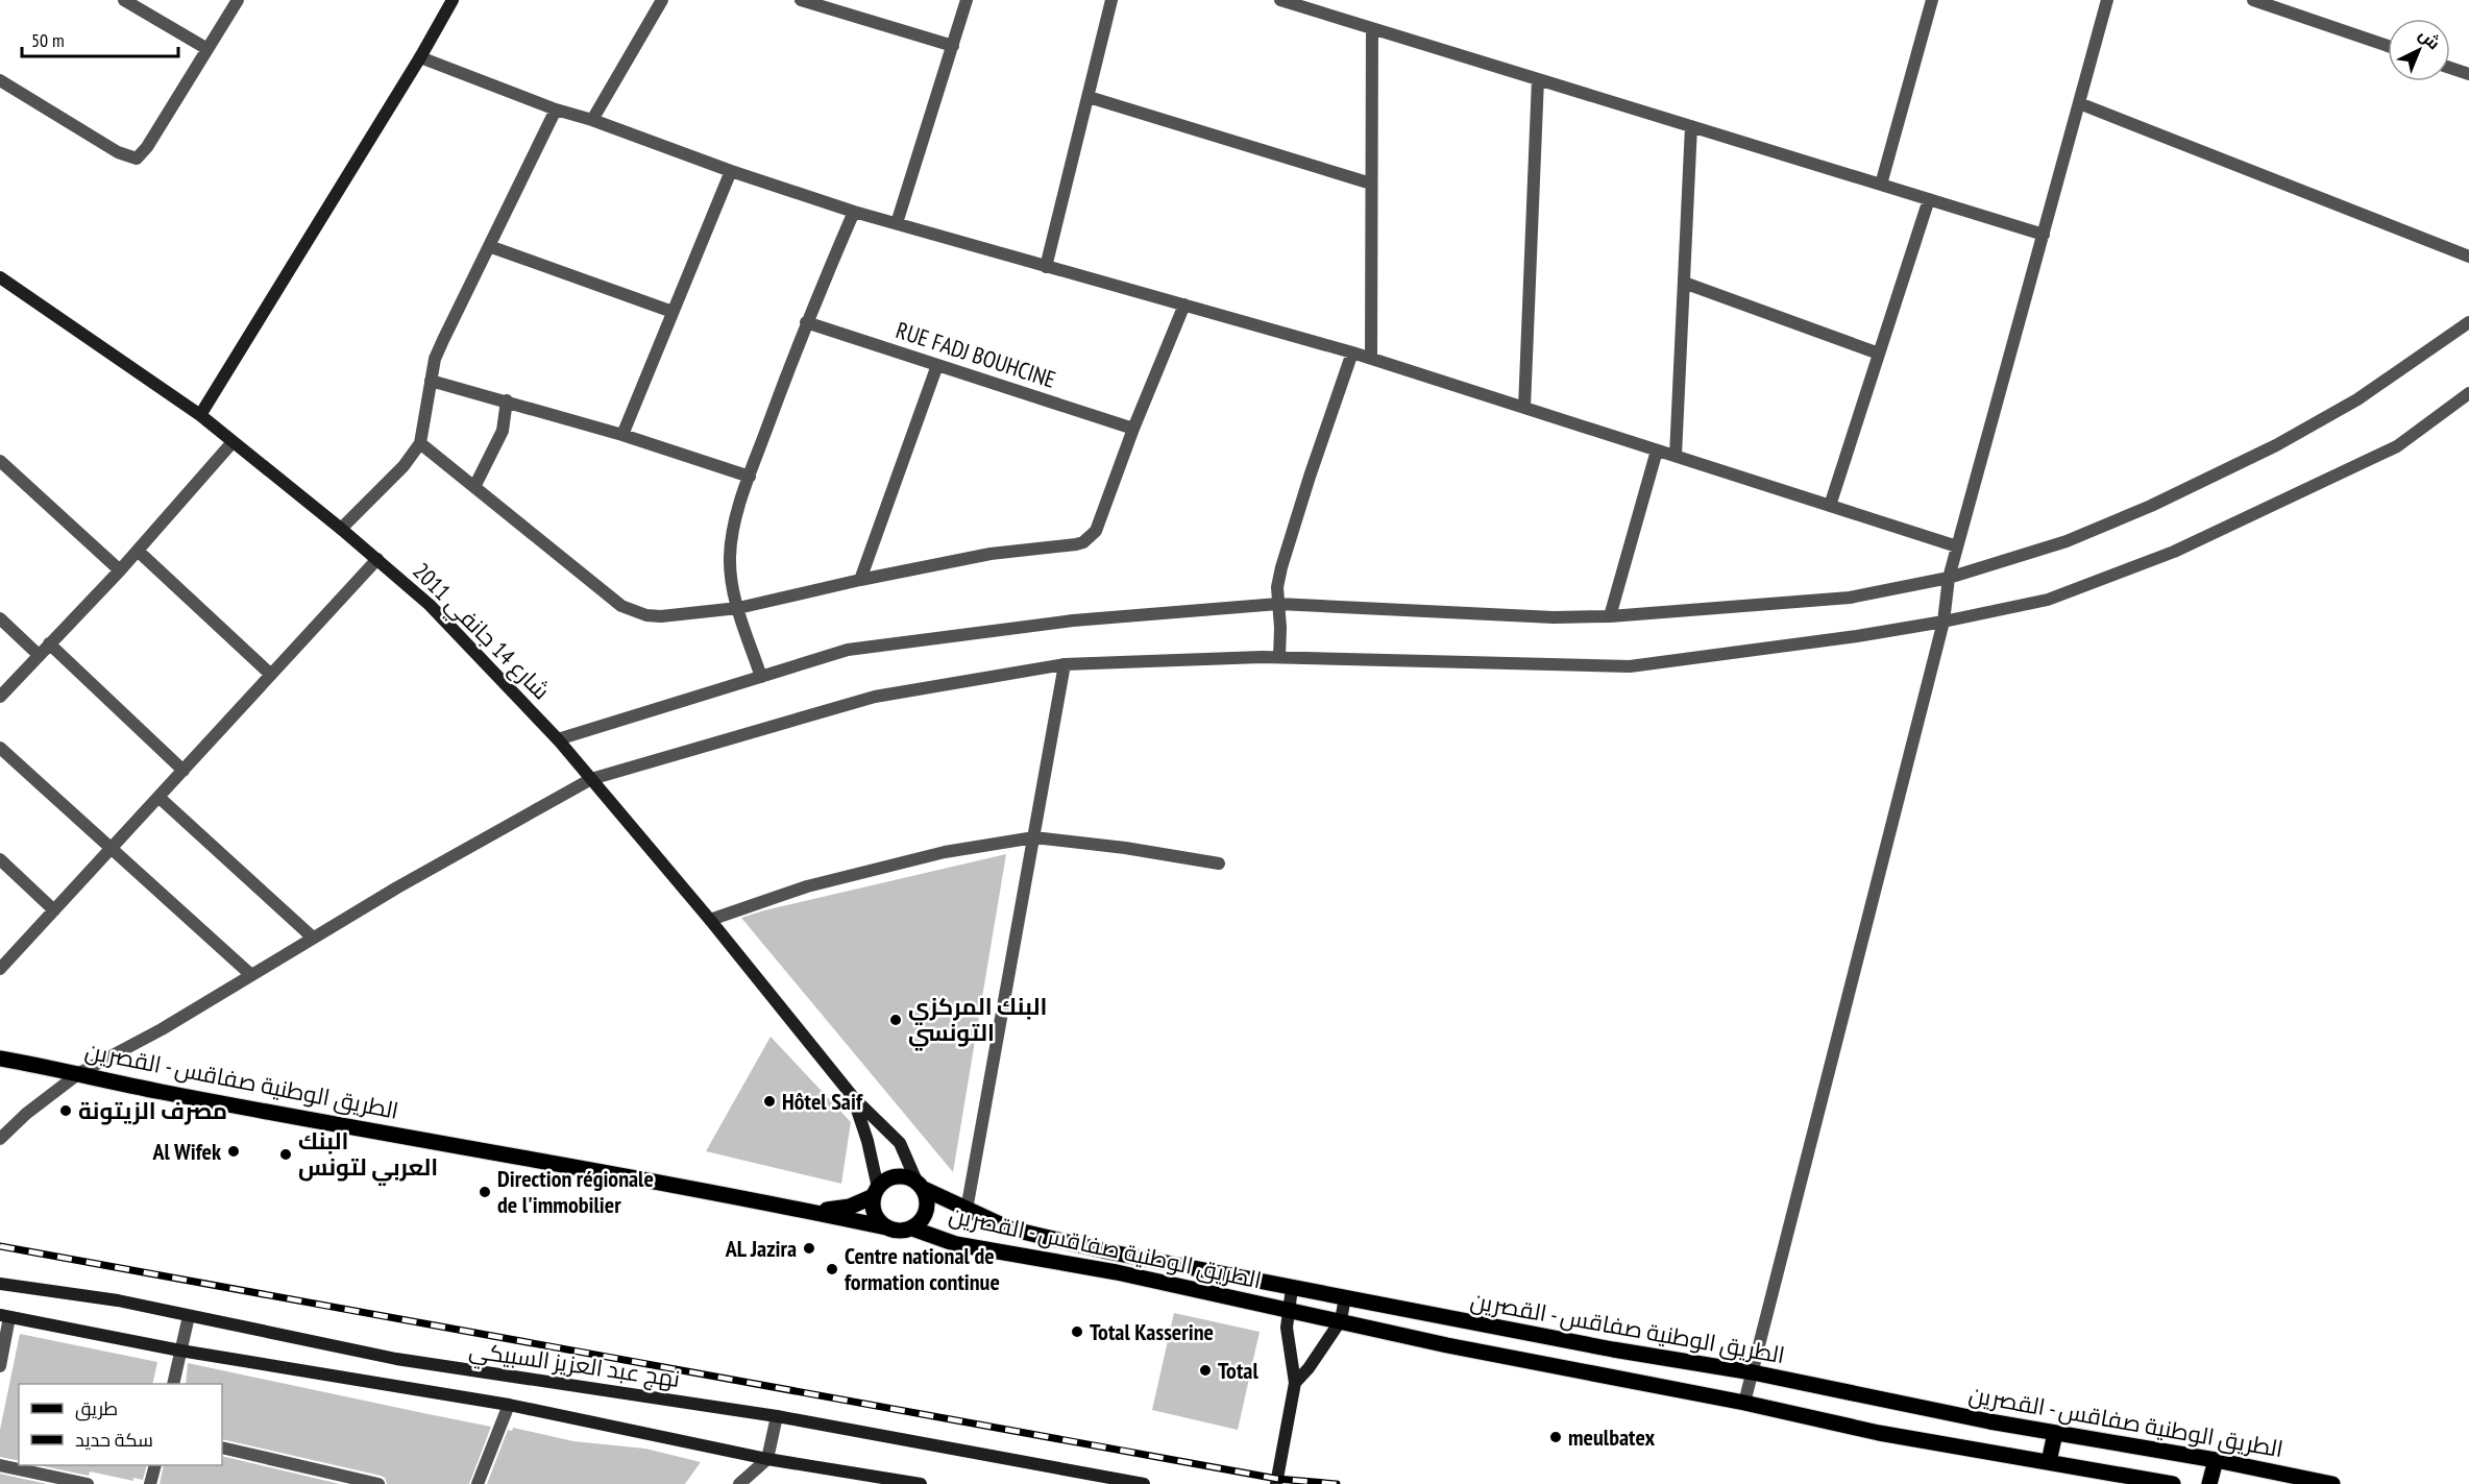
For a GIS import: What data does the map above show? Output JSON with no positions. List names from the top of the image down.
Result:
{
  "streets": {
    "main road": ["الطريق الوطنية صفاقس - القصرين"],
    "street": ["RUE FADJ BOUHCINE", "شارع 14 جانفي 2011", "نهج عبد العزيز السبيكي"]
  },
  "crossings": [
    ["شارع 14 جانفي 2011", "الطريق الوطنية صفاقس - القصرين"]
  ],
  "places": [
    "البنك المركزي التونسي",
    "Hôtel Saif",
    "مصرف الزيتونة",
    "Al Wifek",
    "البنك العربي لتونس",
    "Direction régionale de l'immobilier",
    "AL Jazira",
    "Centre national de formation continue",
    "Total Kasserine",
    "Total",
    "meulbatex"
  ],
  "legend": ["طريق", "سكة حديد"],
  "scale_bar": "50 m",
  "north": "top right"
}
